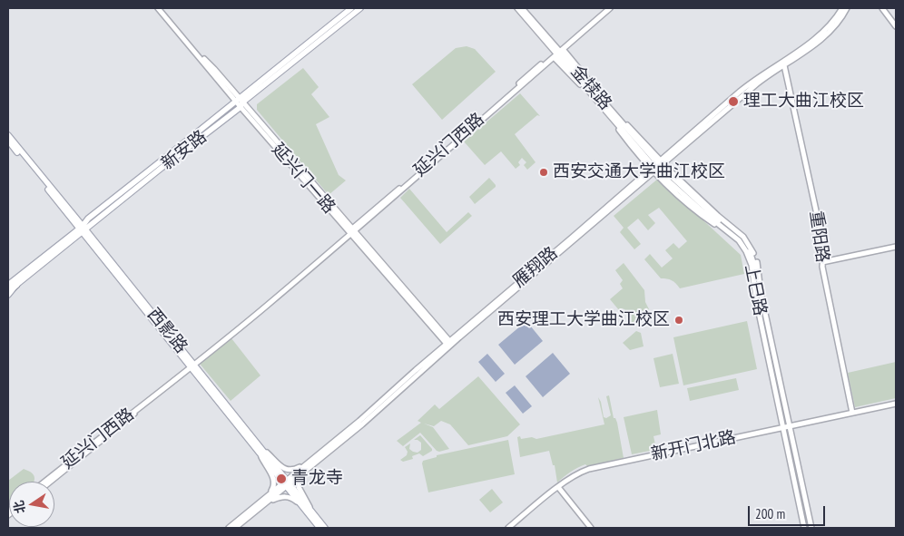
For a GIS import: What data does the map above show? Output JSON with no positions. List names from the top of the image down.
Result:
{
  "streets": {
    "main road": ["新安路", "西影路"],
    "street": [
      "金犊路",
      "延兴门西路",
      "延兴门一路",
      "重阳路",
      "雁翔路",
      "上巳路",
      "新开门北路"
    ]
  },
  "crossings": [
    ["金犊路", "延兴门西路"],
    ["金犊路", "雁翔路"],
    ["金犊路", "上巳路"],
    ["延兴门西路", "延兴门一路"],
    ["延兴门西路", "西影路"],
    ["新安路", "延兴门一路"],
    ["新安路", "西影路"],
    ["延兴门一路", "雁翔路"],
    ["重阳路", "雁翔路"],
    ["重阳路", "新开门北路"],
    ["雁翔路", "上巳路"],
    ["雁翔路", "西影路"],
    ["上巳路", "新开门北路"]
  ],
  "places": [
    "理工大曲江校区",
    "西安交通大学曲江校区",
    "西安理工大学曲江校区",
    "青龙寺"
  ],
  "scale_bar": "200 m",
  "north": "left"
}
